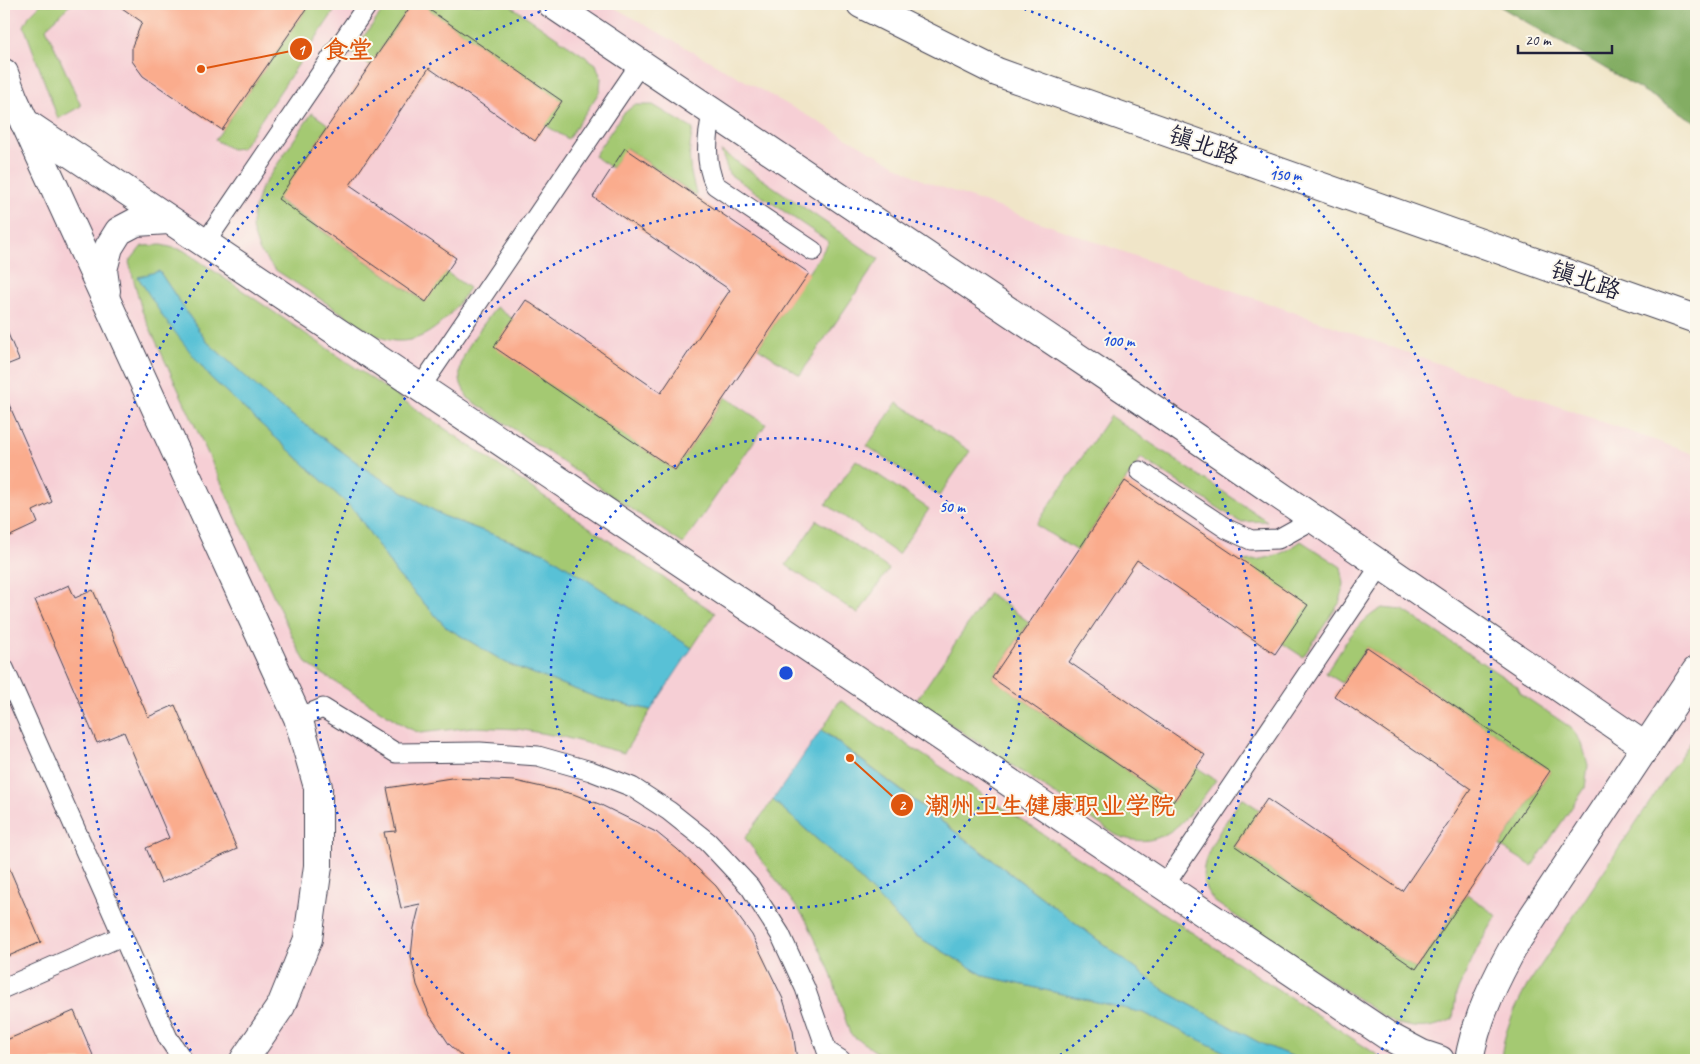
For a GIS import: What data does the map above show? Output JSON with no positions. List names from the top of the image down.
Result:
{
  "streets": {
    "street": ["镇北路"]
  },
  "places": ["食堂", "潮州卫生健康职业学院"],
  "scale_bar": "20 m",
  "rings": ["150 m", "100 m", "50 m"]
}
